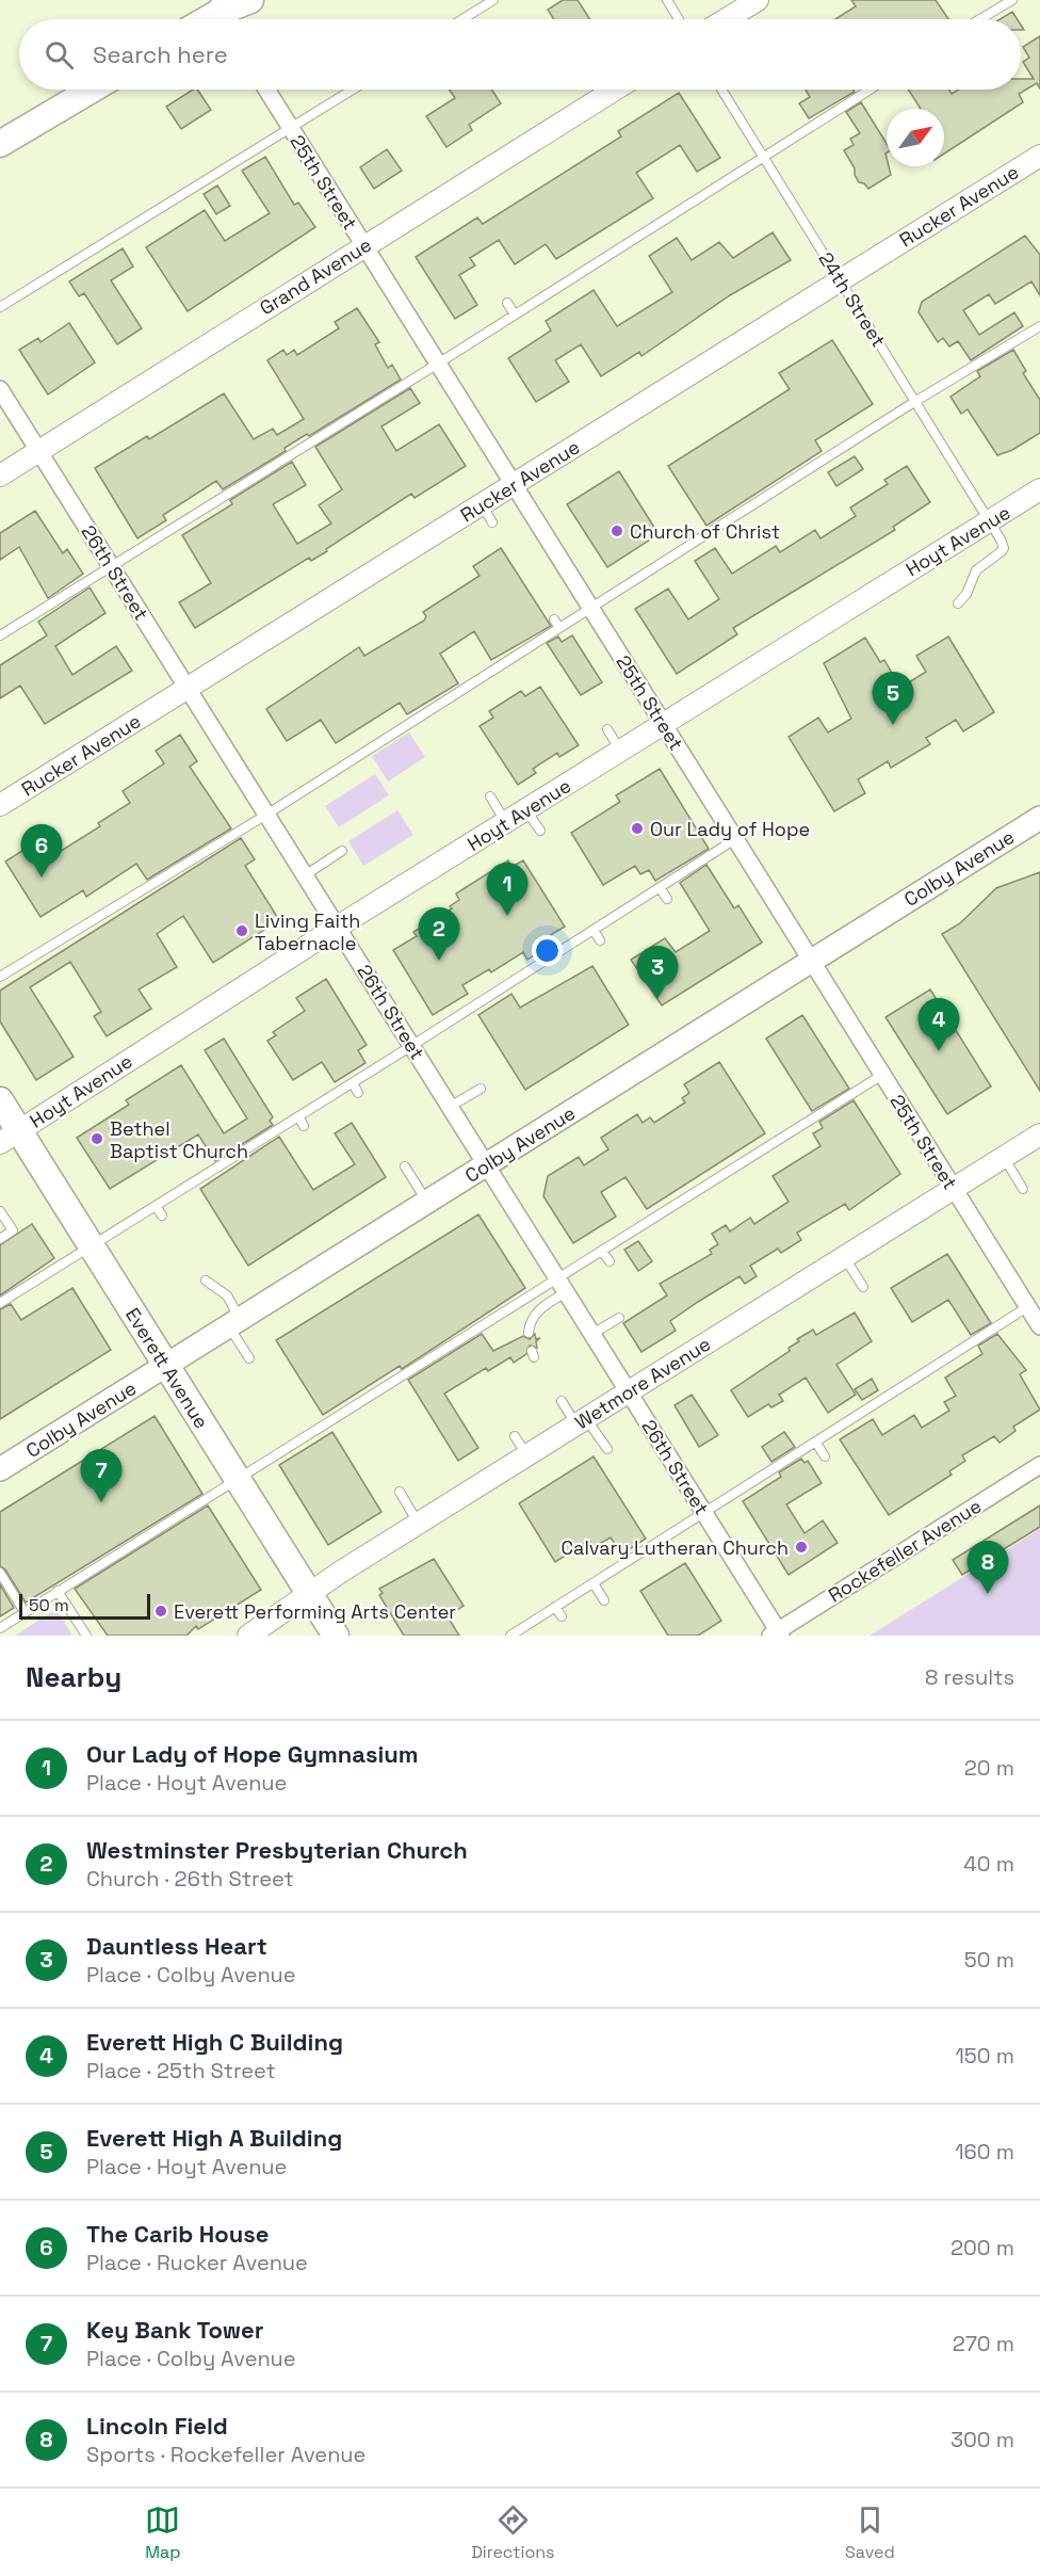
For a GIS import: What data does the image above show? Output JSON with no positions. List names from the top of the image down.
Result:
{
  "streets": {
    "main road": ["Colby Avenue", "Everett Avenue"],
    "street": [
      "25th Street",
      "Rucker Avenue",
      "Grand Avenue",
      "Hoyt Avenue",
      "26th Street",
      "Wetmore Avenue",
      "Rockefeller Avenue"
    ],
    "lane": ["24th Street"]
  },
  "crossings": [
    ["25th Street", "Rucker Avenue"],
    ["25th Street", "Grand Avenue"],
    ["25th Street", "Hoyt Avenue"],
    ["25th Street", "Colby Avenue"],
    ["25th Street", "Wetmore Avenue"],
    ["Rucker Avenue", "24th Street"],
    ["Rucker Avenue", "26th Street"],
    ["Grand Avenue", "26th Street"],
    ["24th Street", "Hoyt Avenue"],
    ["Hoyt Avenue", "26th Street"],
    ["Hoyt Avenue", "Everett Avenue"],
    ["26th Street", "Colby Avenue"],
    ["26th Street", "Wetmore Avenue"],
    ["26th Street", "Rockefeller Avenue"],
    ["Colby Avenue", "Everett Avenue"],
    ["Everett Avenue", "Wetmore Avenue"]
  ],
  "places": [
    "Church of Christ",
    "Our Lady of Hope",
    "Living Faith Tabernacle",
    "Bethel Baptist Church",
    "Calvary Lutheran Church",
    "Everett Performing Arts Center"
  ],
  "scale_bar": "50 m",
  "north": "top right",
  "page": {
    "search": "Search here",
    "pins": [
      "5",
      "6",
      "1",
      "2",
      "3",
      "4",
      "7",
      "8"
    ],
    "scale": "50 m",
    "heading": ["Nearby", "8 results"],
    "list": [
      {
        "mark": "1",
        "name": "Our Lady of Hope Gymnasium",
        "note": "Place · Hoyt Avenue",
        "value": "20 m"
      },
      {
        "mark": "2",
        "name": "Westminster Presbyterian Church",
        "note": "Church · 26th Street",
        "value": "40 m"
      },
      {
        "mark": "3",
        "name": "Dauntless Heart",
        "note": "Place · Colby Avenue",
        "value": "50 m"
      },
      {
        "mark": "4",
        "name": "Everett High C Building",
        "note": "Place · 25th Street",
        "value": "150 m"
      },
      {
        "mark": "5",
        "name": "Everett High A Building",
        "note": "Place · Hoyt Avenue",
        "value": "160 m"
      },
      {
        "mark": "6",
        "name": "The Carib House",
        "note": "Place · Rucker Avenue",
        "value": "200 m"
      },
      {
        "mark": "7",
        "name": "Key Bank Tower",
        "note": "Place · Colby Avenue",
        "value": "270 m"
      },
      {
        "mark": "8",
        "name": "Lincoln Field",
        "note": "Sports · Rockefeller Avenue",
        "value": "300 m"
      }
    ],
    "nav": ["Map", "Directions", "Saved"]
  }
}
